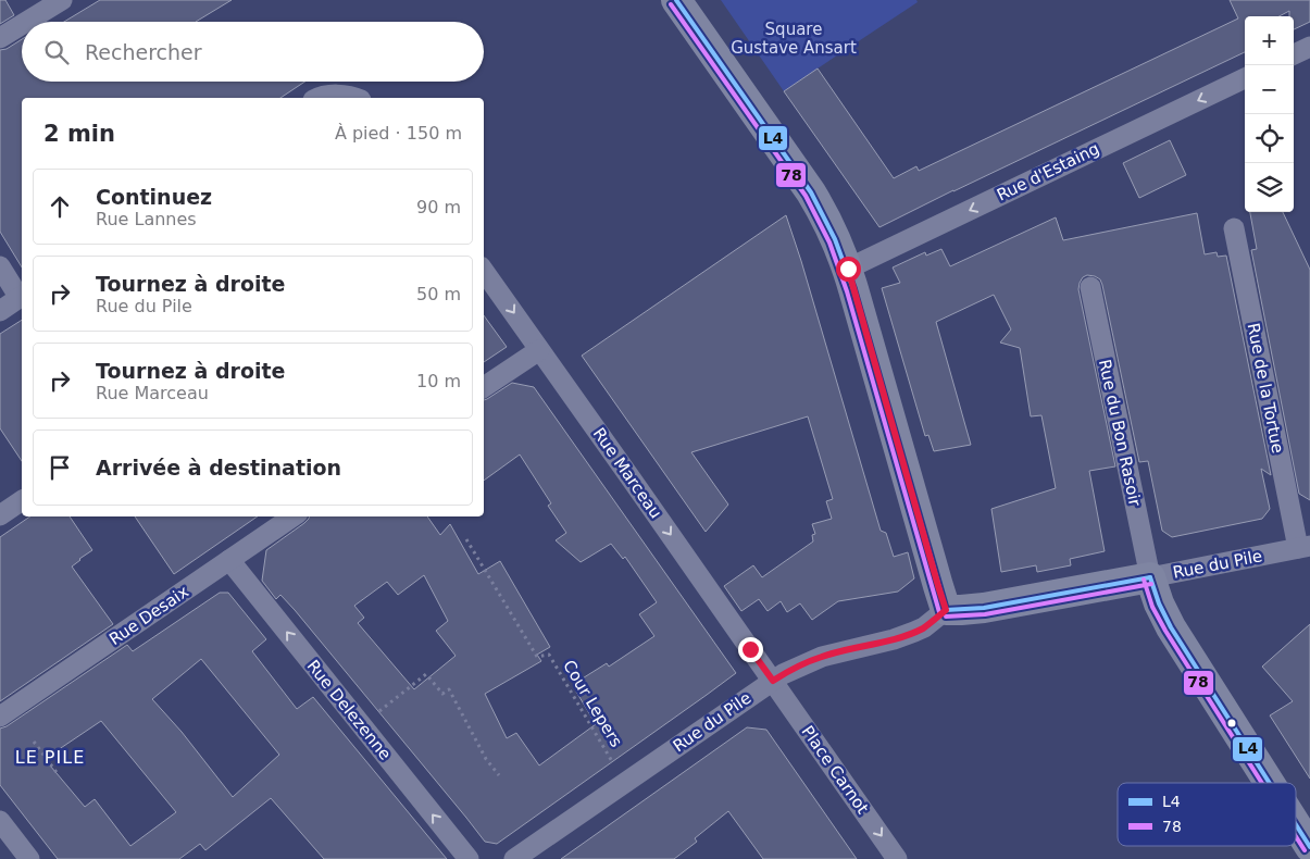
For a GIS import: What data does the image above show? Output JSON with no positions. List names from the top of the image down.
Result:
{
  "streets": {
    "street": [
      "Rue d'Estaing",
      "Rue de la Tortue",
      "Rue du Bon Rasoir",
      "Rue Marceau",
      "Rue du Pile",
      "Rue Desaix",
      "Rue Delezenne",
      "Place Carnot"
    ],
    "path": ["Cour Lepers"]
  },
  "crossings": [
    ["Rue de la Tortue", "Rue du Pile"],
    ["Rue du Bon Rasoir", "Rue du Pile"],
    ["Rue Marceau", "Rue du Pile"],
    ["Rue Marceau", "Place Carnot"],
    ["Rue du Pile", "Cour Lepers"],
    ["Rue du Pile", "Place Carnot"],
    ["Rue Desaix", "Rue Delezenne"]
  ],
  "one_way": [
    "Rue d'Estaing",
    "Rue Marceau",
    "Rue Delezenne",
    "Place Carnot"
  ],
  "districts": ["LE PILE"],
  "parks": ["Square Gustave Ansart"],
  "lines": ["transit line L4", "transit line 78"],
  "legend": ["L4", "78"],
  "page": {
    "map_buttons": ["+", "−"],
    "search": "Rechercher",
    "heading": ["2 min", "À pied · 150 m"],
    "list": [
      ["Continuez", "Rue Lannes", "90 m"],
      ["Tournez à droite", "Rue du Pile", "50 m"],
      ["Tournez à droite", "Rue Marceau", "10 m"],
      "Arrivée à destination"
    ]
  }
}
